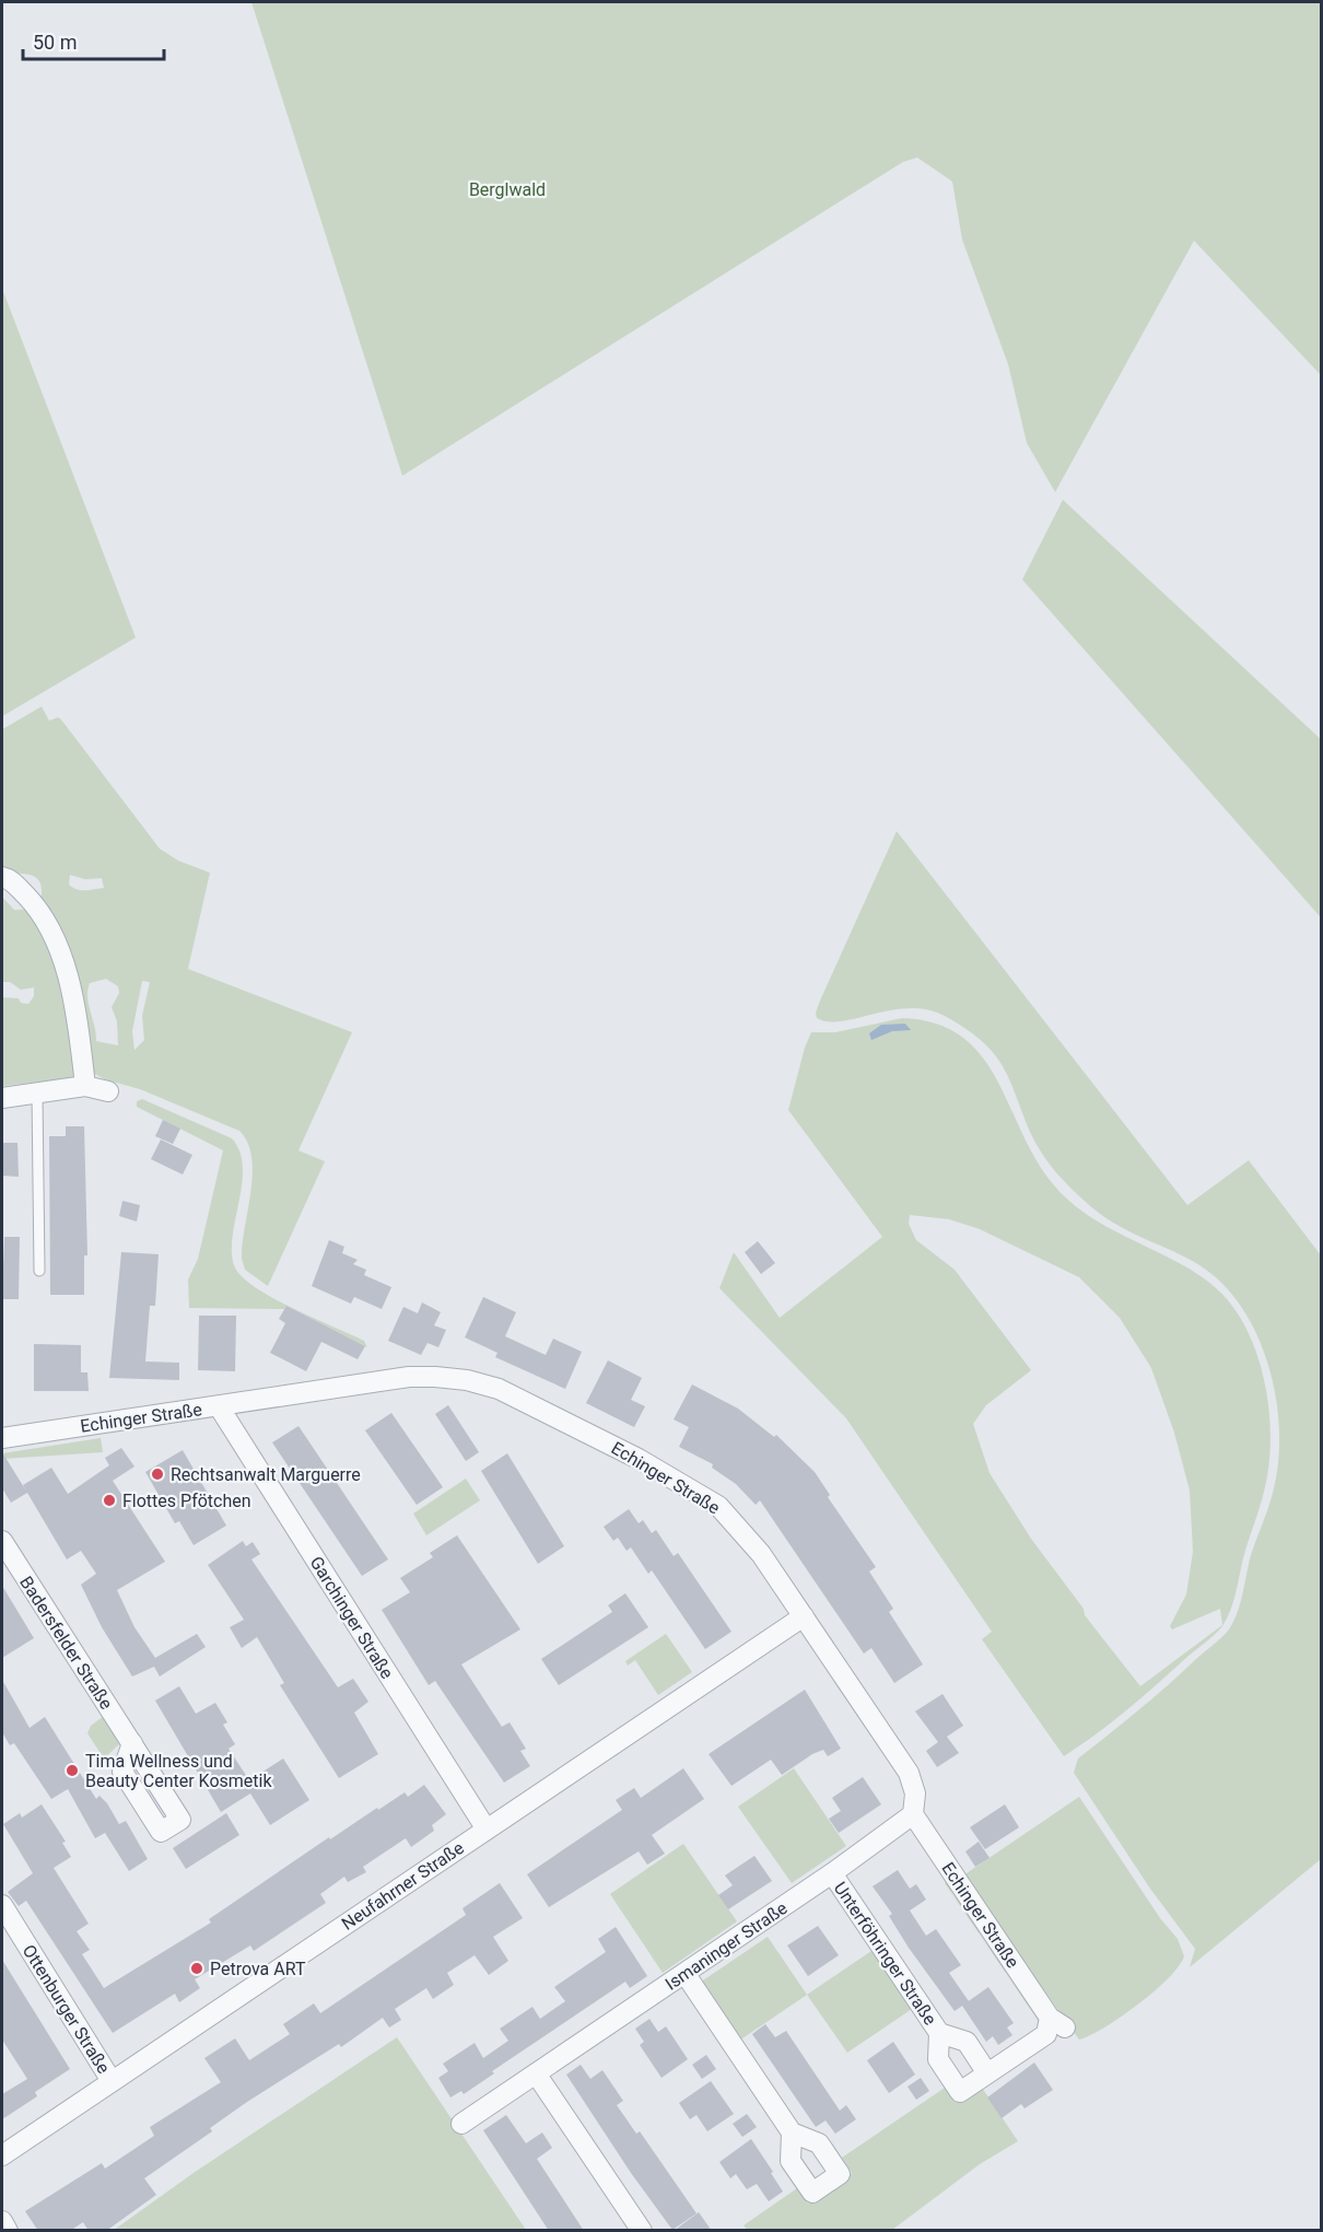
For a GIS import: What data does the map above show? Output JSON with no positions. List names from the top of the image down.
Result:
{
  "streets": {
    "street": [
      "Echinger Straße",
      "Garchinger Straße",
      "Badersfelder Straße",
      "Neufahrner Straße",
      "Ismaninger Straße",
      "Unterföhringer Straße",
      "Ottenburger Straße"
    ]
  },
  "crossings": [
    ["Echinger Straße", "Garchinger Straße"],
    ["Echinger Straße", "Neufahrner Straße"],
    ["Echinger Straße", "Ismaninger Straße"],
    ["Echinger Straße", "Unterföhringer Straße"],
    ["Garchinger Straße", "Neufahrner Straße"],
    ["Neufahrner Straße", "Ottenburger Straße"],
    ["Ismaninger Straße", "Unterföhringer Straße"]
  ],
  "parks": ["Berglwald"],
  "places": [
    "Rechtsanwalt Marguerre",
    "Flottes Pfötchen",
    "Tima Wellness und Beauty Center Kosmetik",
    "Petrova ART"
  ],
  "scale_bar": "50 m"
}
